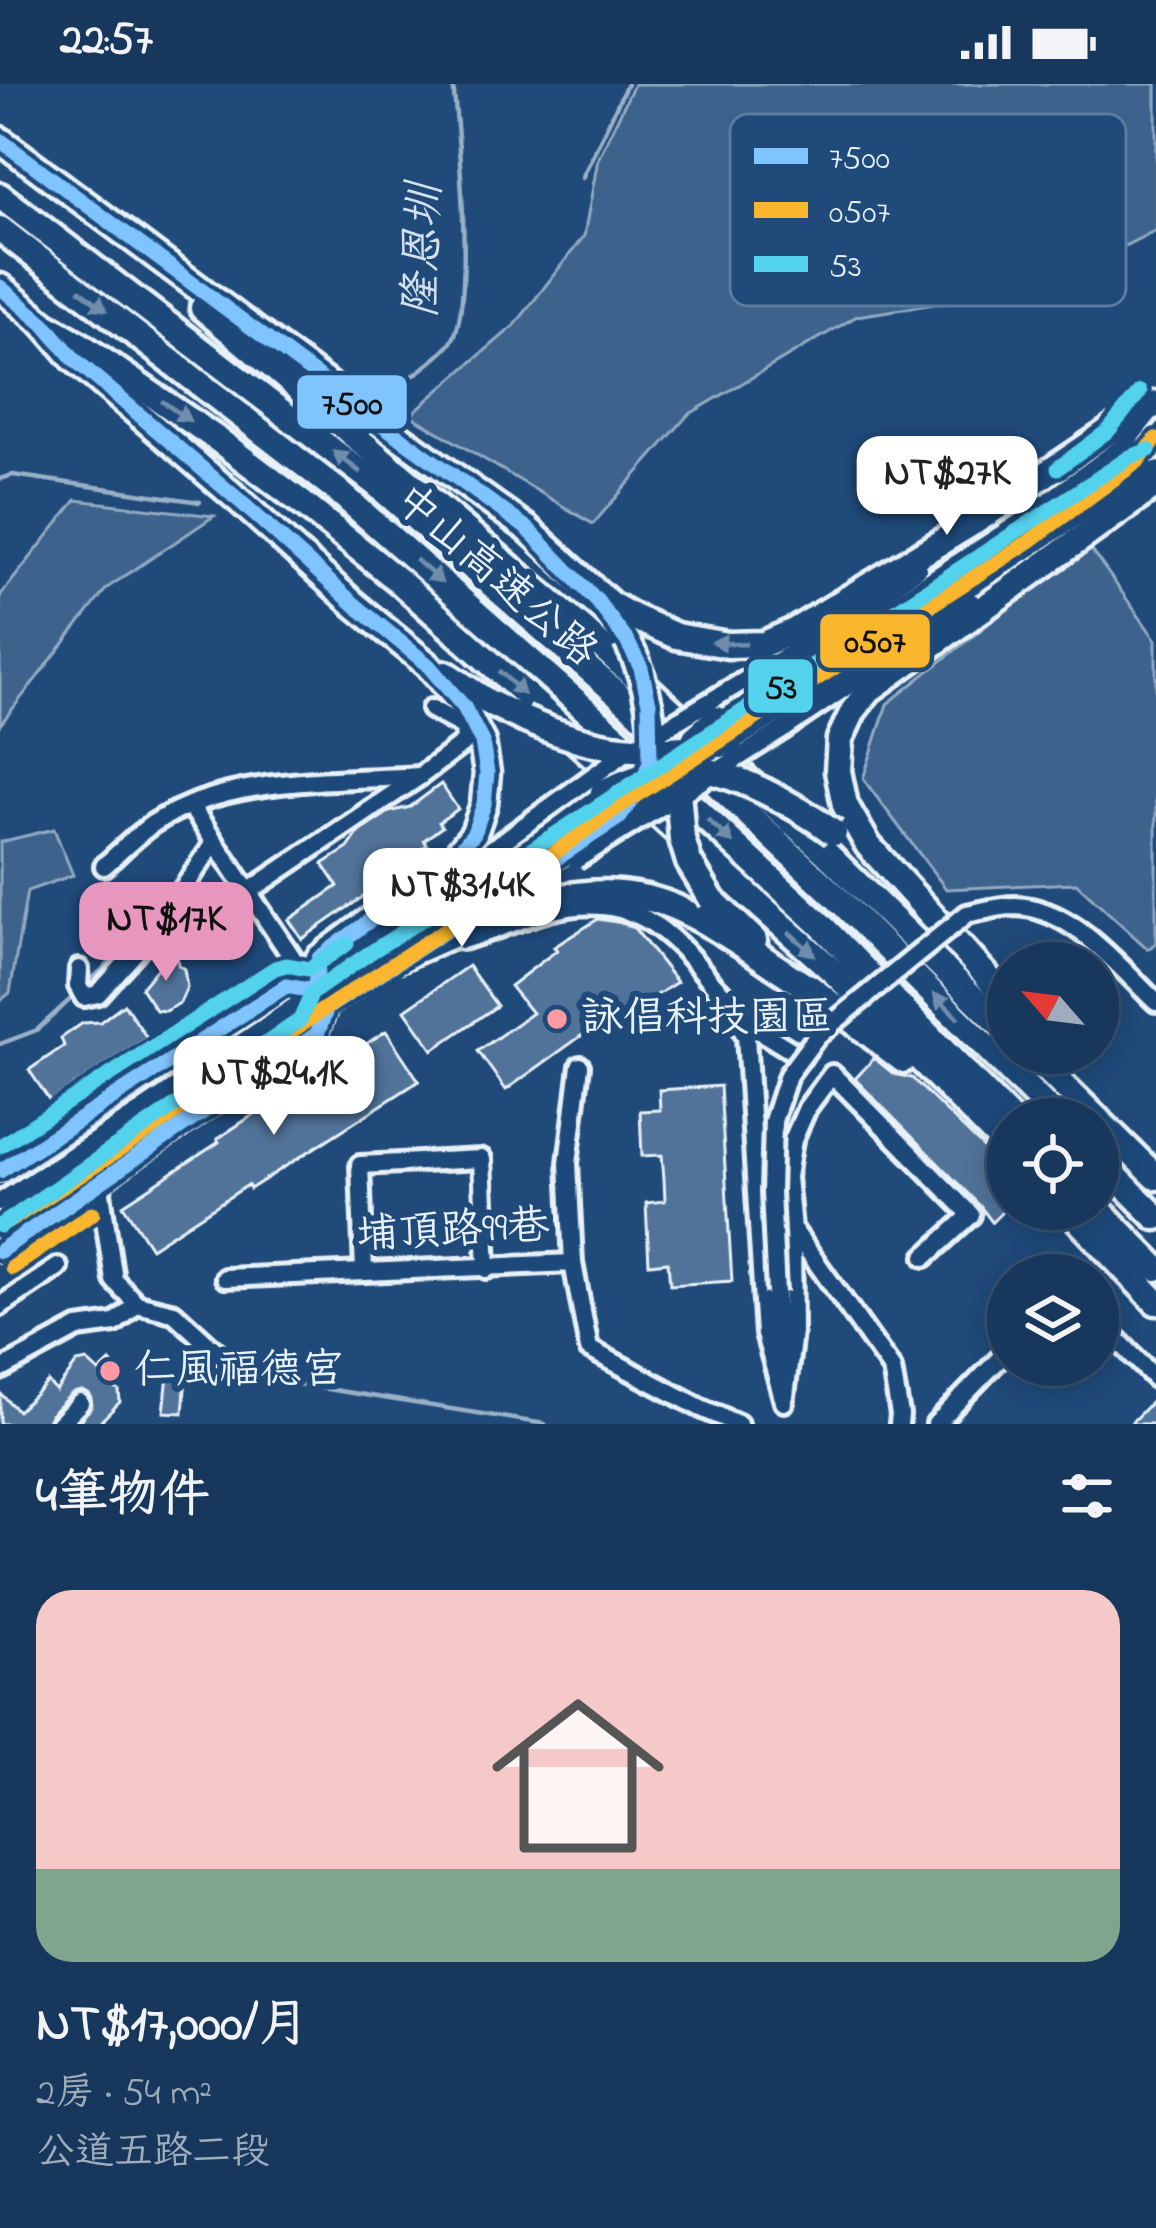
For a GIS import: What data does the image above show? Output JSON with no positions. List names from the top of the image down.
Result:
{
  "streets": {
    "highway": ["中山高速公路"],
    "street": ["埔頂路99巷"]
  },
  "water": ["隆恩圳"],
  "places": ["詠倡科技園區", "仁風福德宮"],
  "lines": ["transit line 7500", "transit line 53", "transit line 0507"],
  "legend": ["7500", "0507", "53"],
  "north": "top left",
  "page": {
    "status": "22:57",
    "price": [
      "NT$27K",
      "NT$31.4K",
      "NT$17K",
      "NT$24.1K"
    ],
    "heading": "4筆物件",
    "list": [
      {
        "name": "NT$17,000/月",
        "note": "2房 · 54 m² · 公道五路二段"
      }
    ]
  }
}
